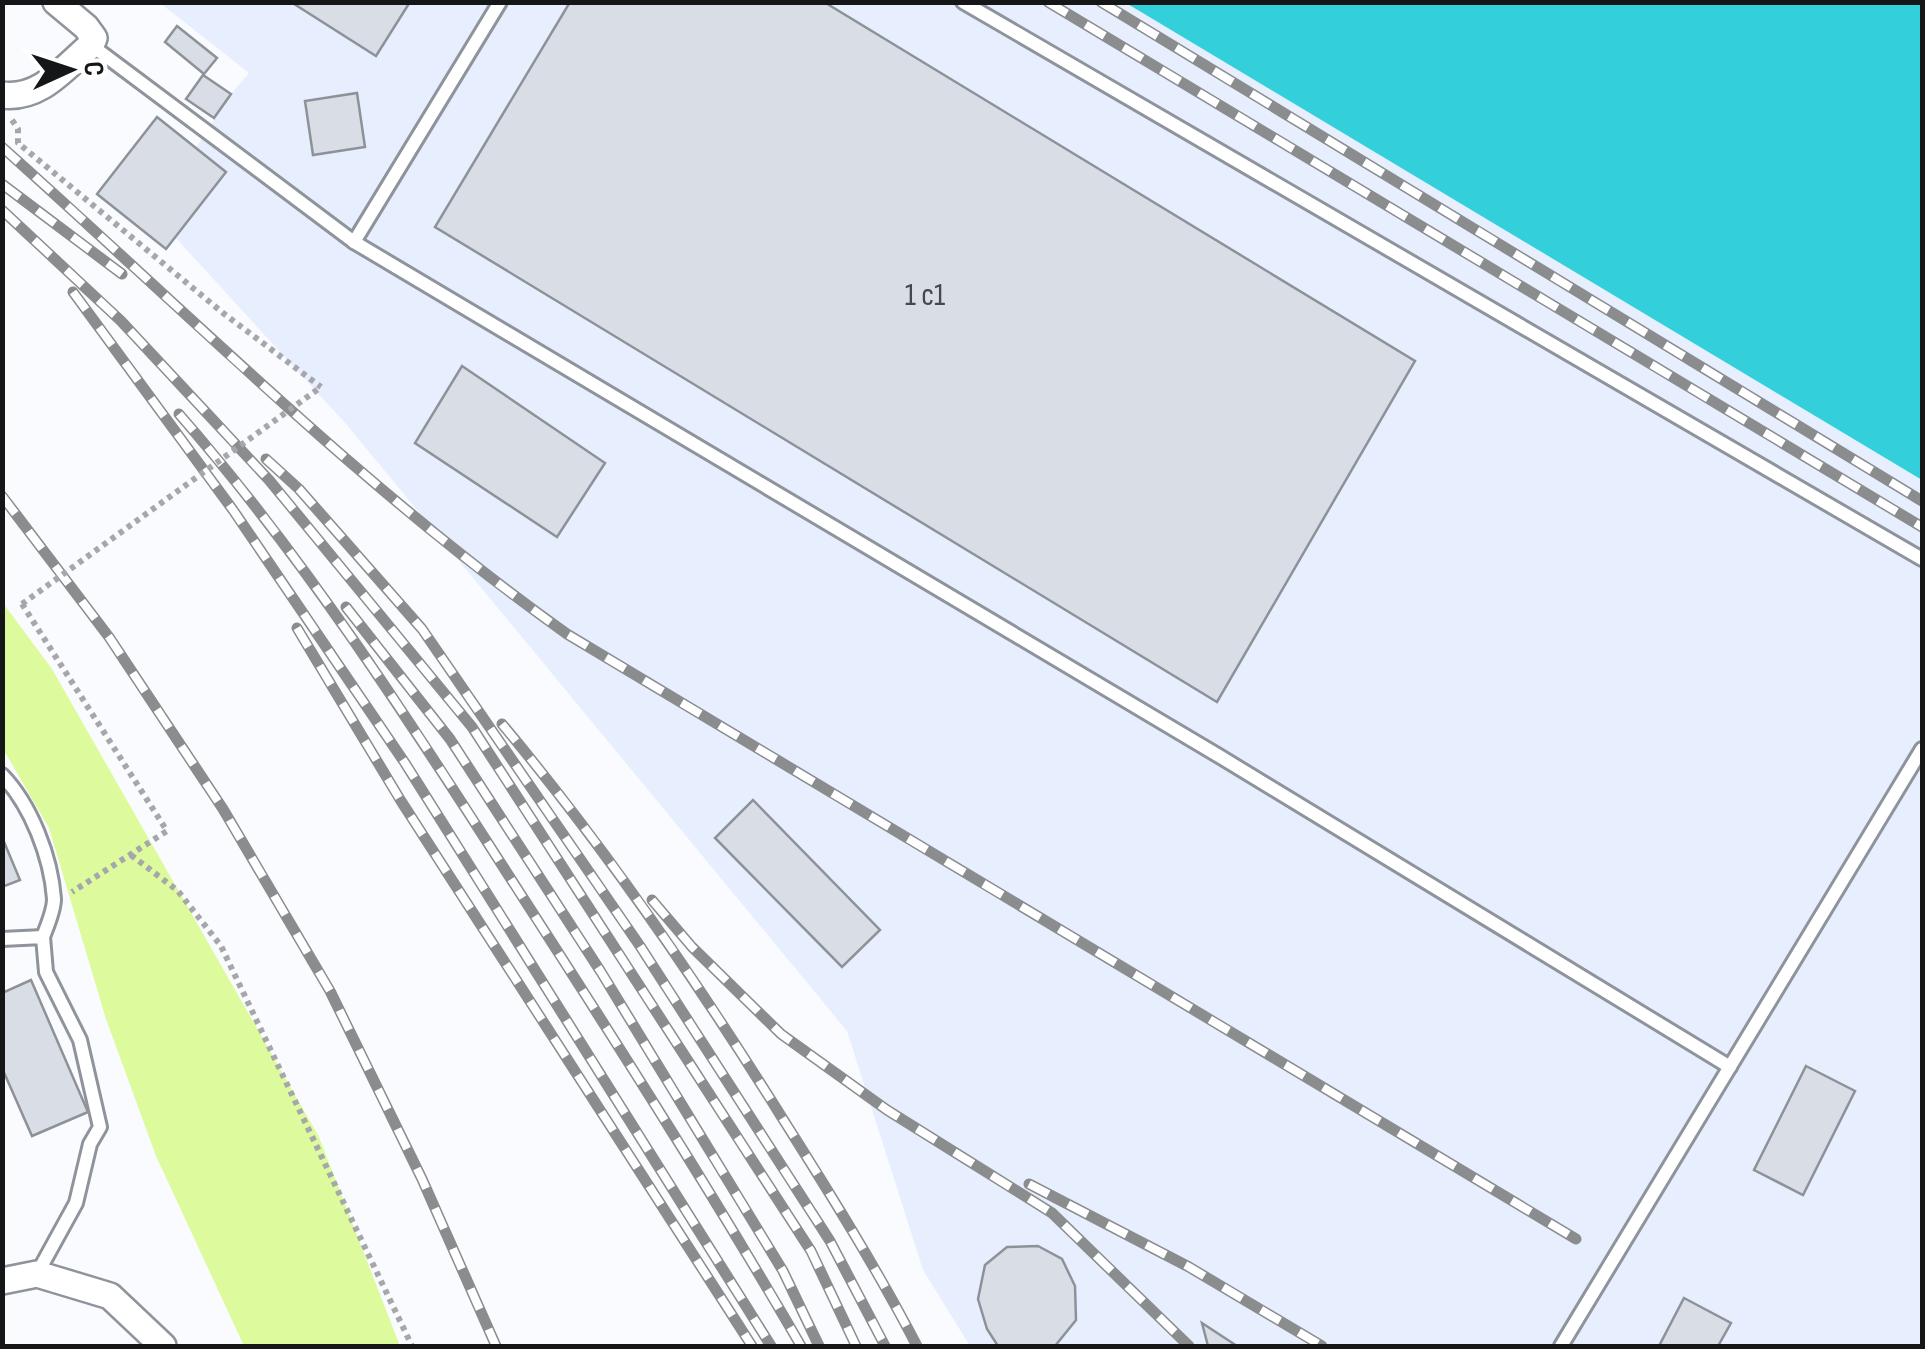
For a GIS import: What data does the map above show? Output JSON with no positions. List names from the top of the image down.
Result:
{
  "house_numbers": ["1 с1"],
  "north": "right"
}
